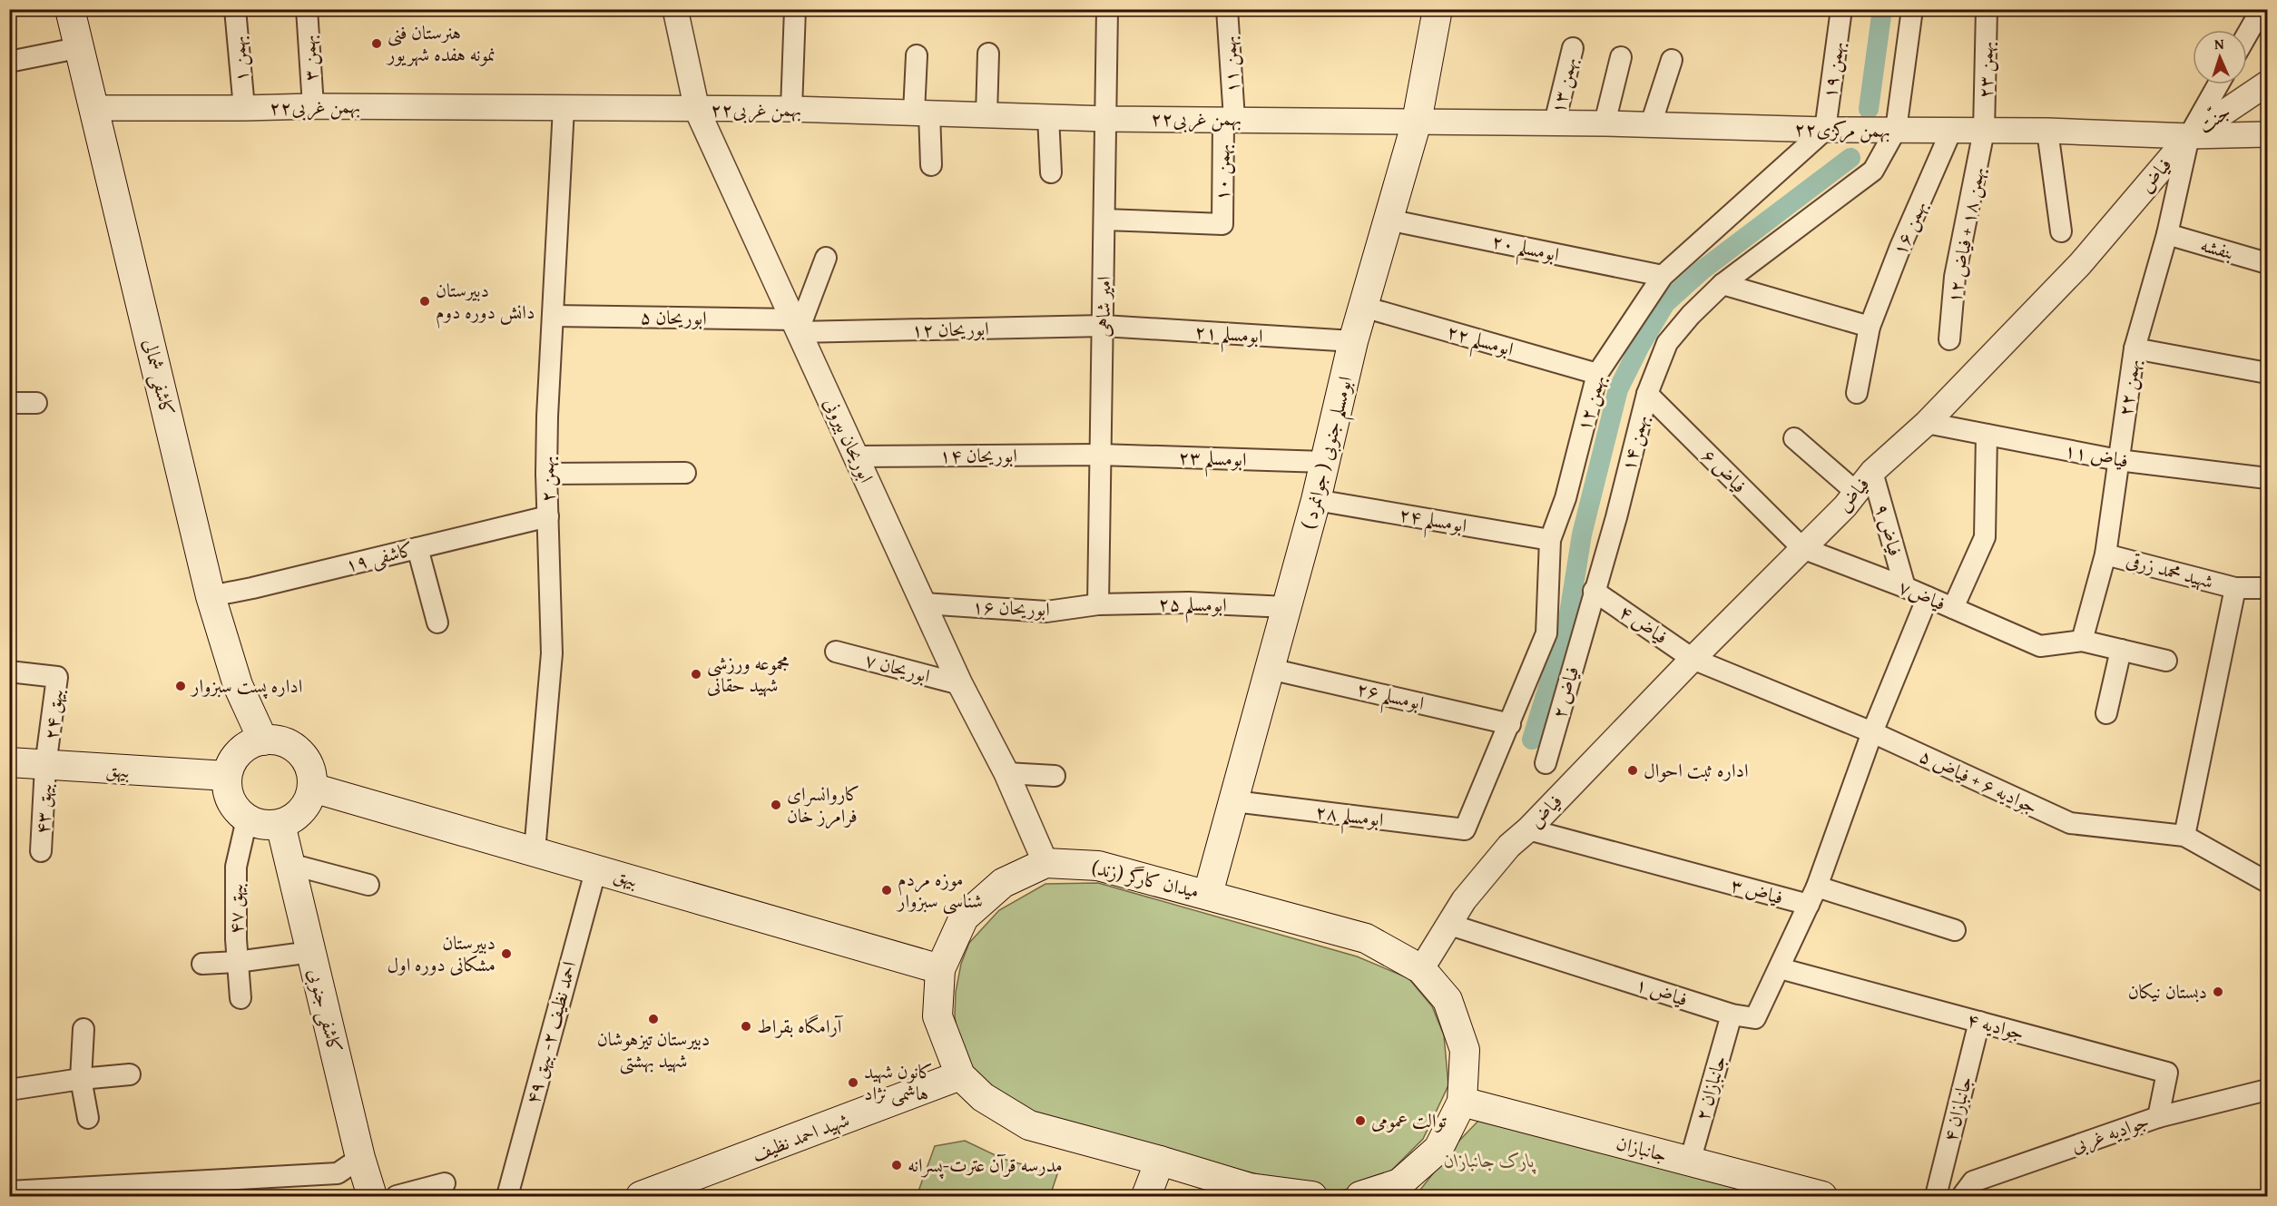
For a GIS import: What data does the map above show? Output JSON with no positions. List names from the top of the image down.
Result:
{
  "streets": {
    "main road": [
      "کاشفی شمالی",
      "ابومسلم جنوبی ( جوانمرد )",
      "بیهق",
      "میدان کارگر (زند)",
      "کاشفی جنوبی",
      "شهید احمد نظیف",
      "جانبازان"
    ],
    "street": [
      "بهمن ۳",
      "بهمن ۱",
      "بهمن ۱۱",
      "بهمن ۱۹",
      "بهمن ۲۳",
      "بهمن ۱۳",
      "۲۲بهمن غربی",
      "جنّت",
      "۲۲بهمن مرکزی",
      "بهمن ۱۰",
      "فیاض",
      "بهمن ۱۶",
      "بهمن ۱۸ + فیاض ۱۲",
      "ابومسلم ۲۰",
      "بنفشه",
      "امیر شاهی",
      "ابوریحان ۵",
      "ابوریحان ۱۲",
      "ابومسلم ۲۱",
      "ابومسلم ۲۲",
      "بهمن ۲۲",
      "بهمن ۱۲",
      "ابوریحان بیرونی",
      "بهمن ۱۴",
      "ابوریحان ۱۴",
      "فیاض ۱۱",
      "ابومسلم ۲۳",
      "فیاض ۶",
      "بهمن ۲",
      "ابومسلم ۲۴",
      "فیاض ۹",
      "کاشفی ۱۹",
      "شهید محمد زرقی",
      "فیاض۷",
      "ابومسلم ۲۵",
      "ابوریحان ۱۶",
      "فیاض ۴",
      "ابوریحان ۷",
      "فیاض ۲",
      "ابومسلم ۲۶",
      "بیهق ۲۴",
      "جوادیه ۶ + فیاض ۵",
      "بیهق ۴۳",
      "ابومسلم ۲۸",
      "فیاض ۳",
      "بیهق ۴۷",
      "فیاض ۱",
      "جوادیه ۴",
      "احمد نظیف ۲- بیهق ۴۹",
      "جانبازان ۲",
      "جانبازان ۴",
      "جوادیه غربی"
    ]
  },
  "crossings": [
    ["بهمن ۳", "۲۲بهمن غربی"],
    ["بهمن ۱", "۲۲بهمن غربی"],
    ["بهمن ۱۱", "۲۲بهمن غربی"],
    ["بهمن ۱۱", "بهمن ۱۰"],
    ["بهمن ۱۹", "۲۲بهمن مرکزی"],
    ["بهمن ۱۹", "بهمن ۱۲"],
    ["بهمن ۲۳", "۲۲بهمن مرکزی"],
    ["بهمن ۲۳", "بهمن ۱۸ + فیاض ۱۲"],
    ["بهمن ۱۳", "۲۲بهمن مرکزی"],
    ["۲۲بهمن غربی", "۲۲بهمن مرکزی"],
    ["۲۲بهمن غربی", "بهمن ۱۰"],
    ["۲۲بهمن غربی", "امیر شاهی"],
    ["۲۲بهمن غربی", "کاشفی شمالی"],
    ["۲۲بهمن غربی", "ابوریحان بیرونی"],
    ["۲۲بهمن غربی", "ابومسلم جنوبی ( جوانمرد )"],
    ["۲۲بهمن غربی", "بهمن ۲"],
    ["جنّت", "۲۲بهمن مرکزی"],
    ["جنّت", "فیاض"],
    ["جنّت", "بهمن ۲۲"],
    ["۲۲بهمن مرکزی", "فیاض"],
    ["۲۲بهمن مرکزی", "بهمن ۱۶"],
    ["۲۲بهمن مرکزی", "بهمن ۱۸ + فیاض ۱۲"],
    ["۲۲بهمن مرکزی", "بهمن ۲۲"],
    ["۲۲بهمن مرکزی", "بهمن ۱۲"],
    ["۲۲بهمن مرکزی", "بهمن ۱۴"],
    ["۲۲بهمن مرکزی", "ابومسلم جنوبی ( جوانمرد )"],
    ["بهمن ۱۰", "امیر شاهی"],
    ["فیاض", "بهمن ۲۲"],
    ["فیاض", "فیاض ۱۱"],
    ["فیاض", "فیاض ۶"],
    ["فیاض", "فیاض ۹"],
    ["فیاض", "فیاض۷"],
    ["فیاض", "فیاض ۴"],
    ["فیاض", "جوادیه ۶ + فیاض ۵"],
    ["فیاض", "میدان کارگر (زند)"],
    ["فیاض", "فیاض ۳"],
    ["فیاض", "فیاض ۱"],
    ["ابومسلم ۲۰", "بهمن ۱۲"],
    ["ابومسلم ۲۰", "ابومسلم جنوبی ( جوانمرد )"],
    ["بنفشه", "بهمن ۲۲"],
    ["امیر شاهی", "ابوریحان ۱۲"],
    ["امیر شاهی", "ابومسلم ۲۱"],
    ["امیر شاهی", "ابوریحان ۱۴"],
    ["امیر شاهی", "ابومسلم ۲۳"],
    ["امیر شاهی", "ابومسلم ۲۵"],
    ["امیر شاهی", "ابوریحان ۱۶"],
    ["ابوریحان ۵", "ابوریحان ۱۲"],
    ["ابوریحان ۵", "ابوریحان بیرونی"],
    ["ابوریحان ۵", "بهمن ۲"],
    ["ابوریحان ۱۲", "ابومسلم ۲۱"],
    ["ابوریحان ۱۲", "ابوریحان بیرونی"],
    ["ابومسلم ۲۱", "ابومسلم جنوبی ( جوانمرد )"],
    ["ابومسلم ۲۲", "بهمن ۱۲"],
    ["ابومسلم ۲۲", "ابومسلم جنوبی ( جوانمرد )"],
    ["کاشفی شمالی", "کاشفی ۱۹"],
    ["کاشفی شمالی", "بیهق"],
    ["کاشفی شمالی", "بیهق ۴۷"],
    ["کاشفی شمالی", "کاشفی جنوبی"],
    ["بهمن ۲۲", "فیاض ۱۱"],
    ["بهمن ۲۲", "شهید محمد زرقی"],
    ["بهمن ۲۲", "فیاض۷"],
    ["بهمن ۱۲", "ابومسلم ۲۴"],
    ["بهمن ۱۲", "ابومسلم ۲۶"],
    ["بهمن ۱۲", "ابومسلم ۲۸"],
    ["ابوریحان بیرونی", "ابوریحان ۱۴"],
    ["ابوریحان بیرونی", "ابوریحان ۱۶"],
    ["ابوریحان بیرونی", "ابوریحان ۷"],
    ["ابوریحان بیرونی", "میدان کارگر (زند)"],
    ["بهمن ۱۴", "فیاض ۶"],
    ["بهمن ۱۴", "فیاض ۴"],
    ["بهمن ۱۴", "فیاض ۲"],
    ["ابومسلم جنوبی ( جوانمرد )", "ابومسلم ۲۳"],
    ["ابومسلم جنوبی ( جوانمرد )", "ابومسلم ۲۴"],
    ["ابومسلم جنوبی ( جوانمرد )", "ابومسلم ۲۵"],
    ["ابومسلم جنوبی ( جوانمرد )", "ابومسلم ۲۶"],
    ["ابومسلم جنوبی ( جوانمرد )", "ابومسلم ۲۸"],
    ["ابومسلم جنوبی ( جوانمرد )", "میدان کارگر (زند)"],
    ["ابوریحان ۱۴", "ابومسلم ۲۳"],
    ["فیاض ۶", "فیاض۷"],
    ["بهمن ۲", "کاشفی ۱۹"],
    ["بهمن ۲", "بیهق"],
    ["فیاض ۹", "فیاض۷"],
    ["ابومسلم ۲۵", "ابوریحان ۱۶"],
    ["فیاض ۴", "جوادیه ۶ + فیاض ۵"],
    ["بیهق ۲۴", "بیهق"],
    ["بیهق ۲۴", "بیهق ۴۳"],
    ["بیهق", "بیهق ۴۳"],
    ["بیهق", "میدان کارگر (زند)"],
    ["بیهق", "بیهق ۴۷"],
    ["بیهق", "کاشفی جنوبی"],
    ["بیهق", "احمد نظیف ۲- بیهق ۴۹"],
    ["میدان کارگر (زند)", "شهید احمد نظیف"],
    ["میدان کارگر (زند)", "جانبازان"],
    ["فیاض ۳", "فیاض ۱"],
    ["بیهق ۴۷", "کاشفی جنوبی"],
    ["فیاض ۱", "جوادیه ۴"],
    ["فیاض ۱", "جانبازان ۲"],
    ["جوادیه ۴", "جانبازان ۴"],
    ["جوادیه ۴", "جوادیه غربی"],
    ["جانبازان ۲", "جانبازان"]
  ],
  "parks": ["پارک جانبازان"],
  "places": [
    "هنرستان فنی نمونه هفده شهریور",
    "دبیرستان دانش دوره دوم",
    "مجموعه ورزشی شهید حقانی",
    "اداره پست سبزوار",
    "اداره ثبت احوال",
    "کاروانسرای فرامرز خان",
    "موزه مردم شناسی سبزوار",
    "دبیرستان مشکانی دوره اول",
    "دبستان نیکان",
    "دبیرستان تیزهوشان شهید بهشتی",
    "آرامگاه بقراط",
    "کانون شهید هاشمی نژاد",
    "توالت عمومی",
    "مدرسه قرآن عترت-پسرانه"
  ],
  "north": "top"
}
